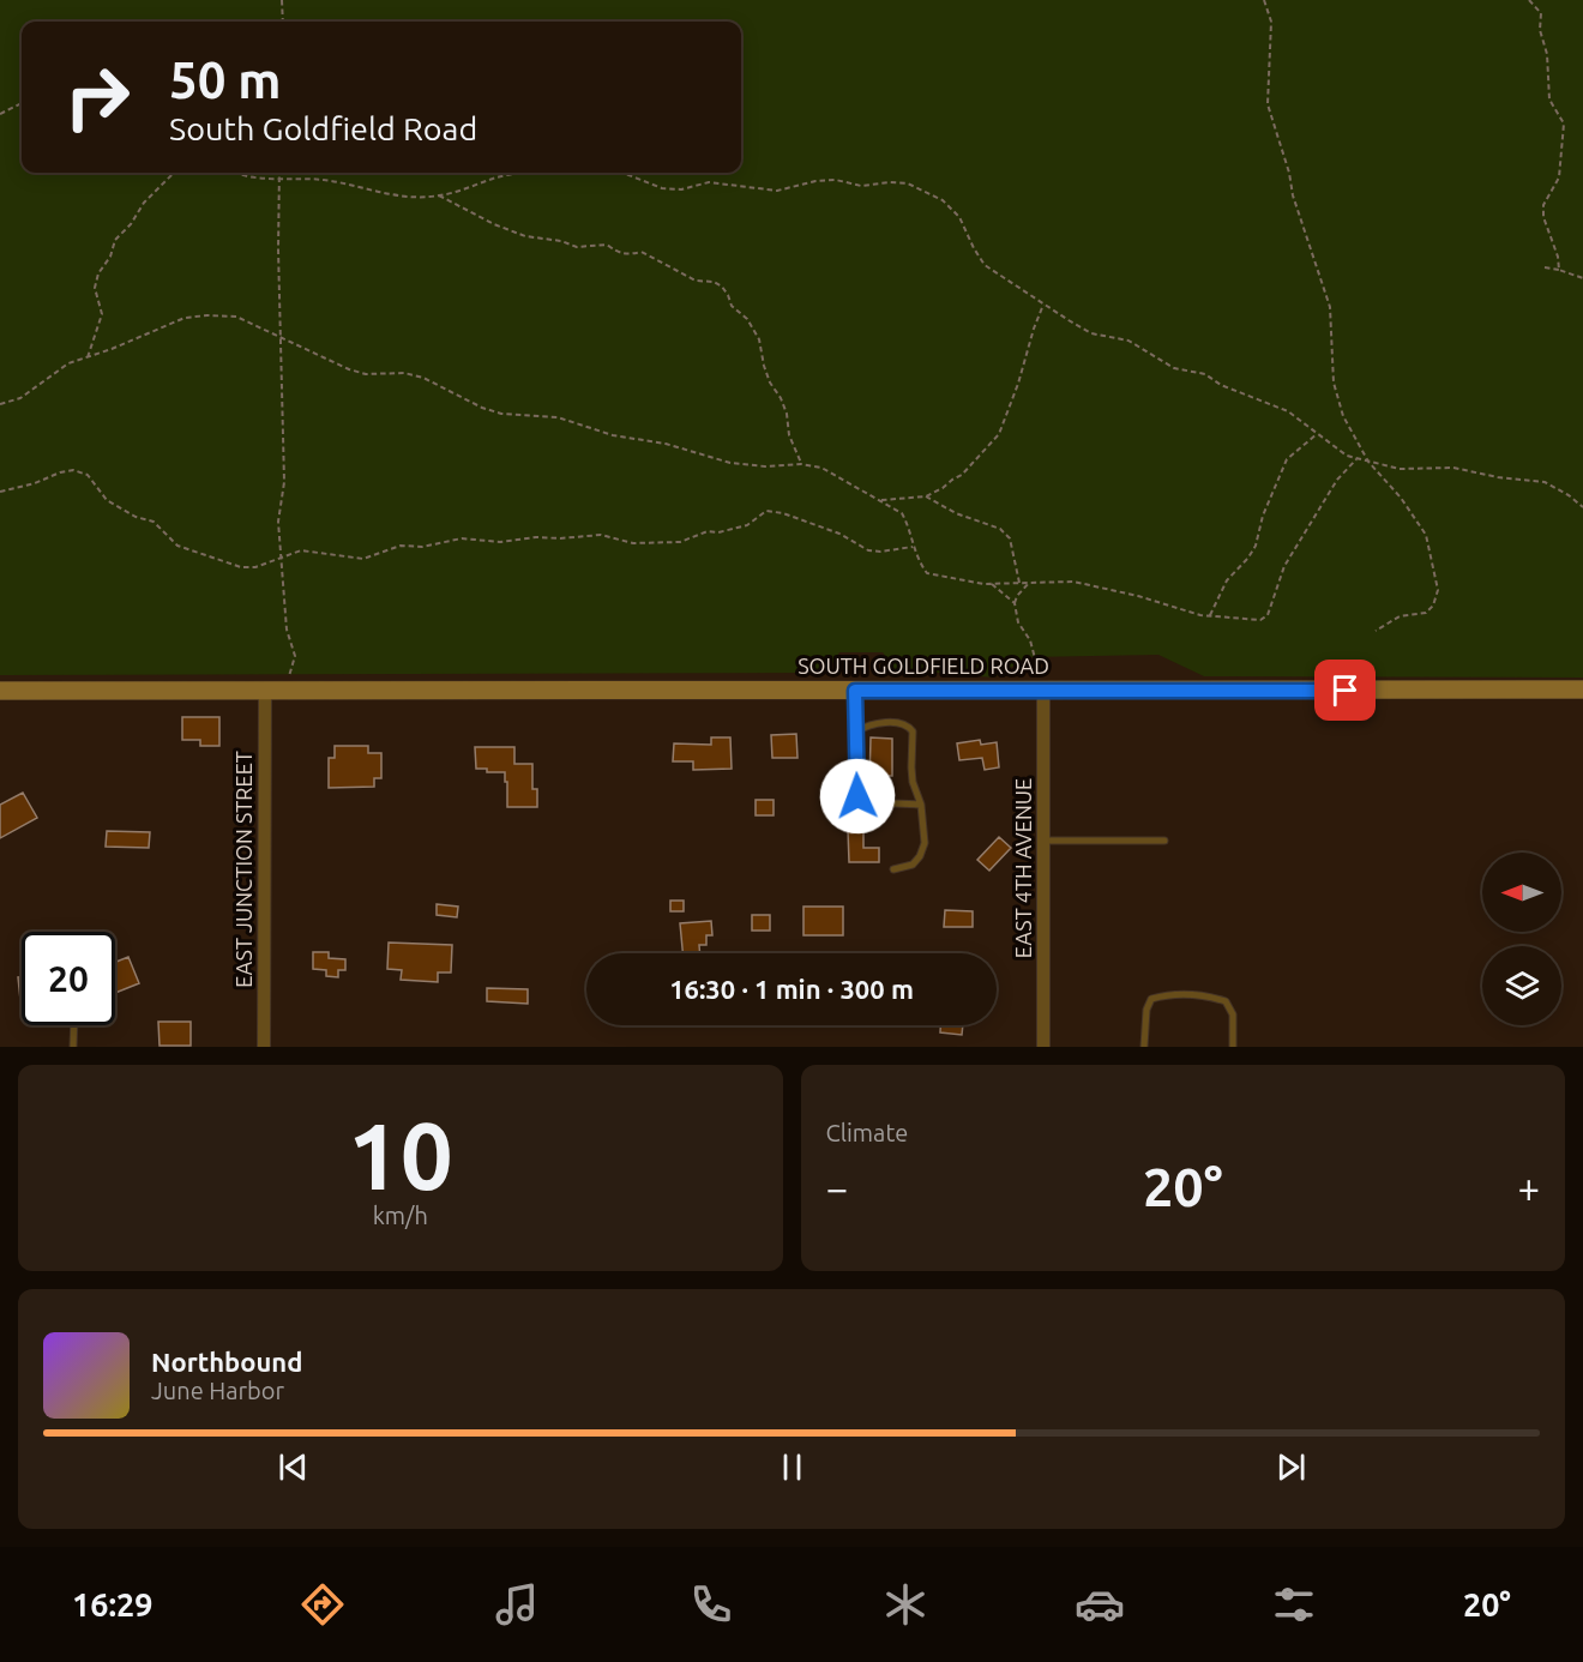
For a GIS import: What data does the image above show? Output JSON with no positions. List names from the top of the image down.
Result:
{
  "streets": {
    "main road": ["SOUTH GOLDFIELD ROAD"],
    "street": ["EAST 4TH AVENUE", "EAST JUNCTION STREET"]
  },
  "crossings": [
    ["SOUTH GOLDFIELD ROAD", "EAST 4TH AVENUE"],
    ["SOUTH GOLDFIELD ROAD", "EAST JUNCTION STREET"]
  ],
  "north": "left",
  "page": {
    "turn": ["50 m", "South Goldfield Road"],
    "limit": "20",
    "trip": "16:30 · 1 min · 300 m",
    "tile": [
      ["10", "km/h"],
      "Climate"
    ],
    "heat": ["−", "20°", "+"],
    "song": ["Northbound", "June Harbor"],
    "tabs": ["16:29", "20°"]
  }
}
